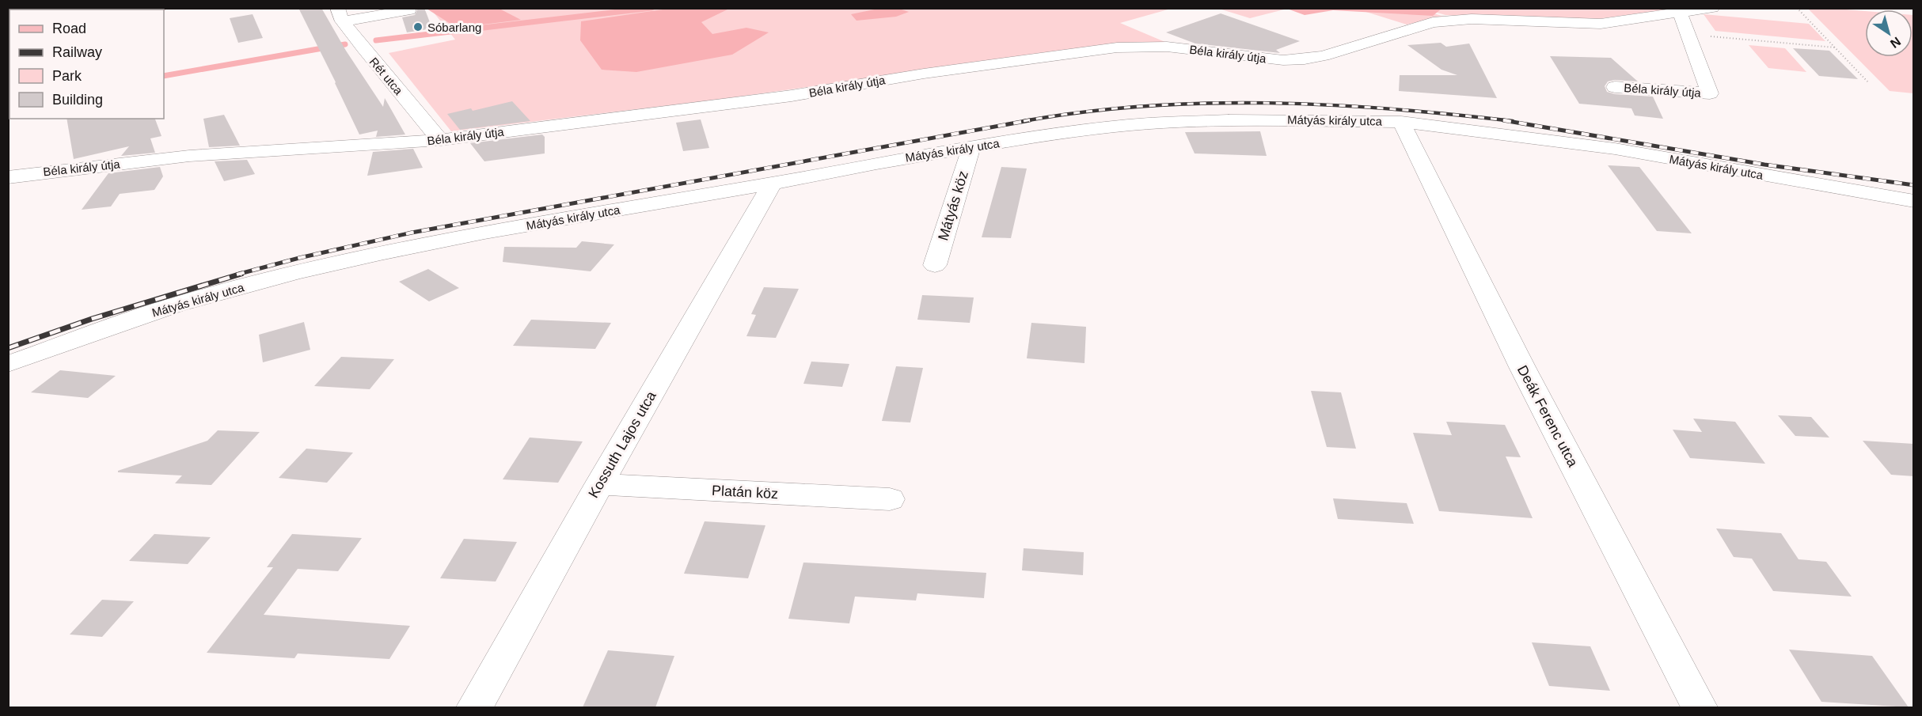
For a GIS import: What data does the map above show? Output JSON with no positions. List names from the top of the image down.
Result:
{
  "streets": {
    "street": [
      "Béla király útja",
      "Rét utca",
      "Mátyás király utca",
      "Mátyás köz",
      "Deák Ferenc utca",
      "Kossuth Lajos utca",
      "Platán köz"
    ]
  },
  "crossings": [
    ["Béla király útja", "Rét utca"],
    ["Mátyás király utca", "Mátyás köz"],
    ["Mátyás király utca", "Deák Ferenc utca"],
    ["Mátyás király utca", "Kossuth Lajos utca"],
    ["Kossuth Lajos utca", "Platán köz"]
  ],
  "places": ["Sóbarlang"],
  "legend": [
    "Road",
    "Railway",
    "Park",
    "Building"
  ],
  "north": "bottom right"
}
